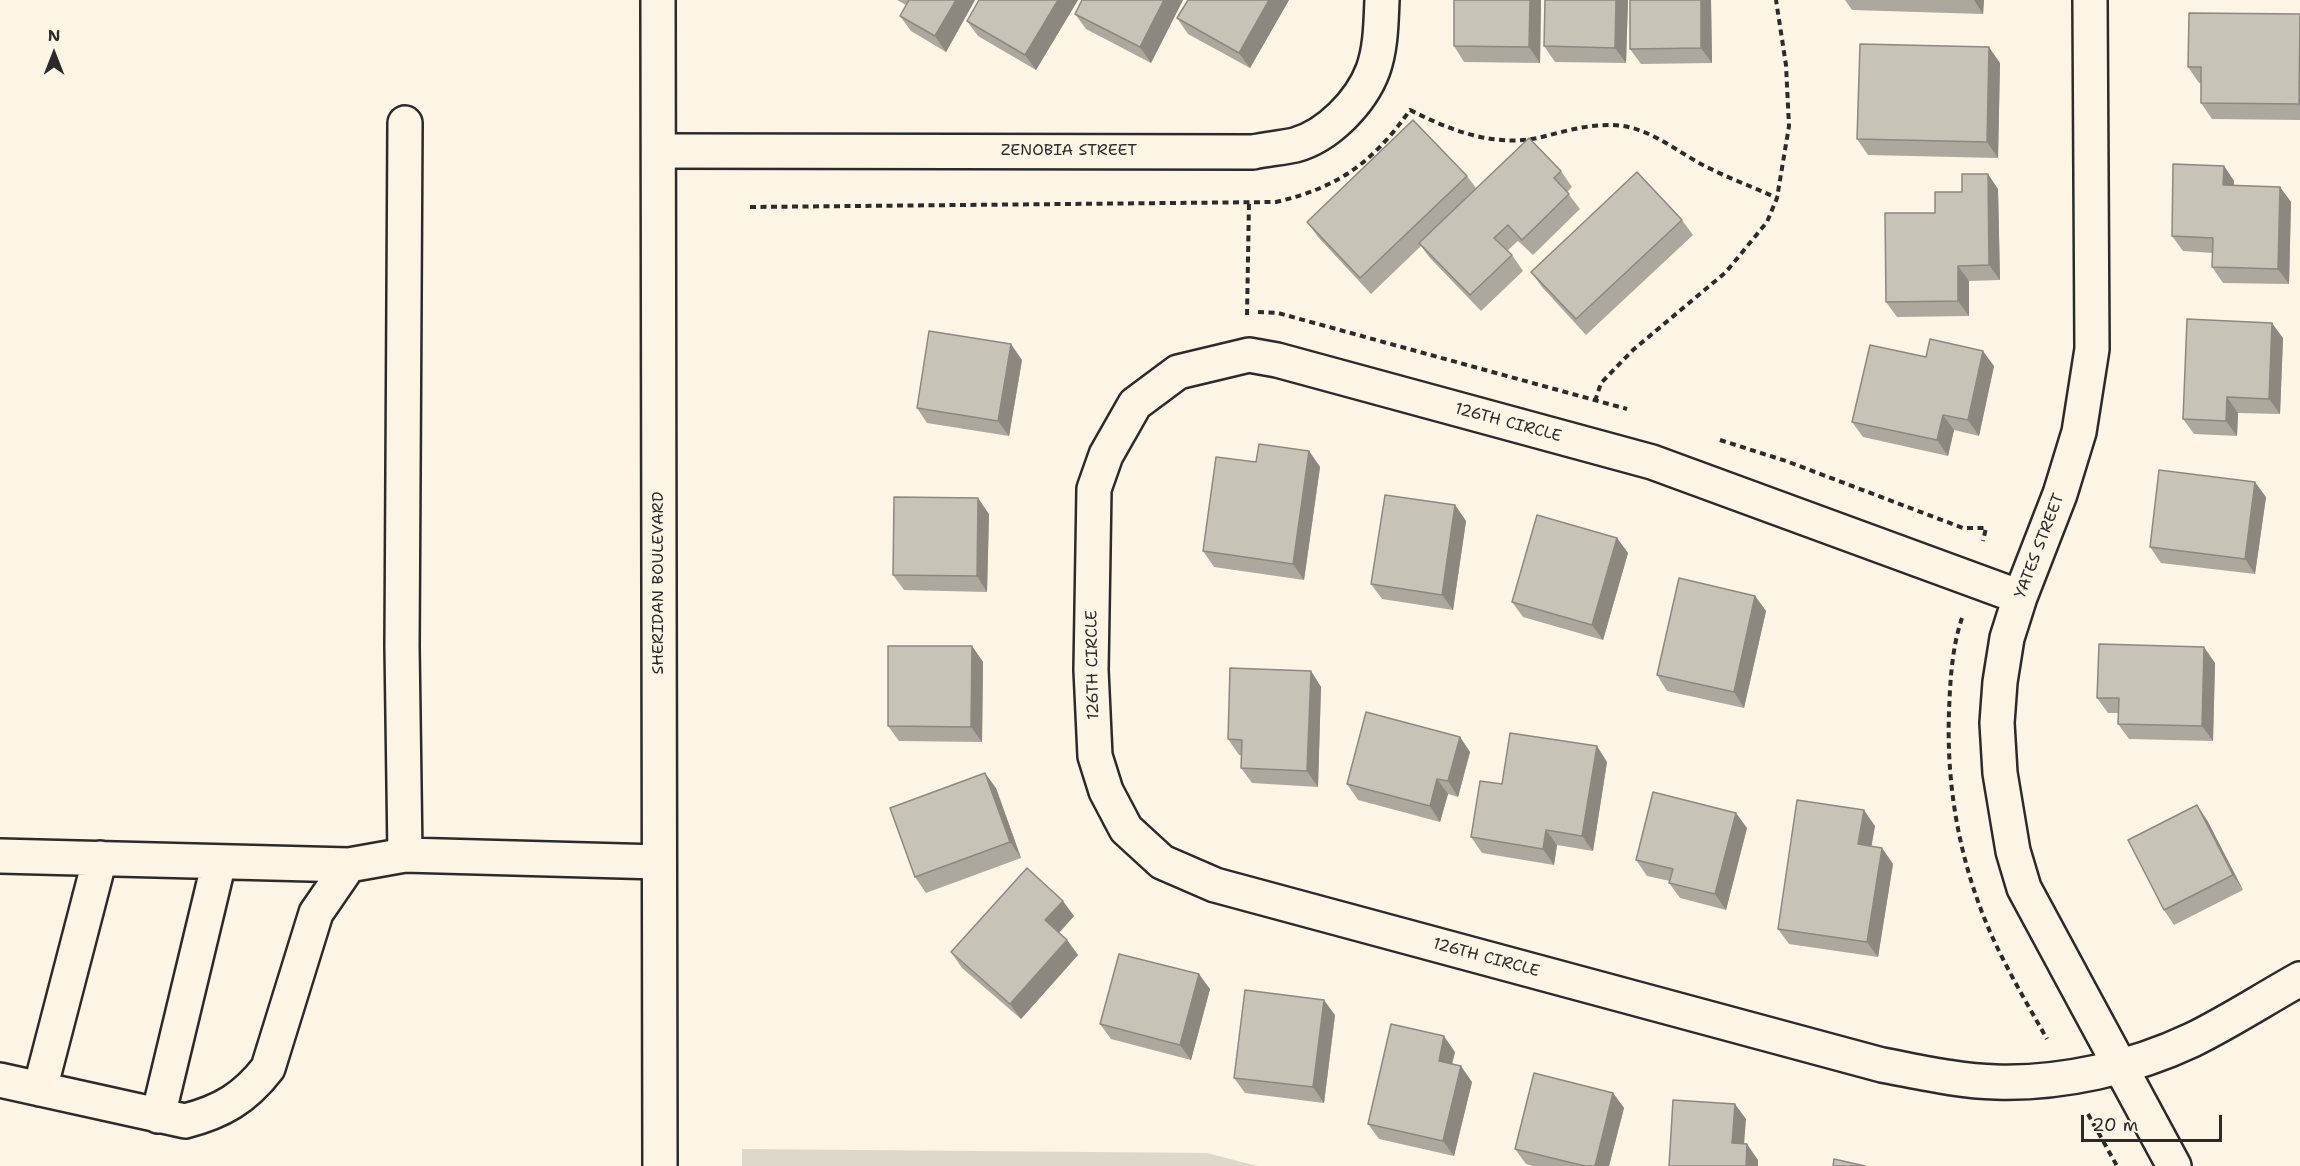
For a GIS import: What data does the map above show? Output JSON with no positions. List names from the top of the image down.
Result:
{
  "streets": {
    "street": [
      "ZENOBIA STREET",
      "126TH CIRCLE",
      "YATES STREET",
      "SHERIDAN BOULEVARD"
    ]
  },
  "crossings": [
    ["ZENOBIA STREET", "SHERIDAN BOULEVARD"],
    ["126TH CIRCLE", "YATES STREET"]
  ],
  "scale_bar": "20 m",
  "north": "top"
}
